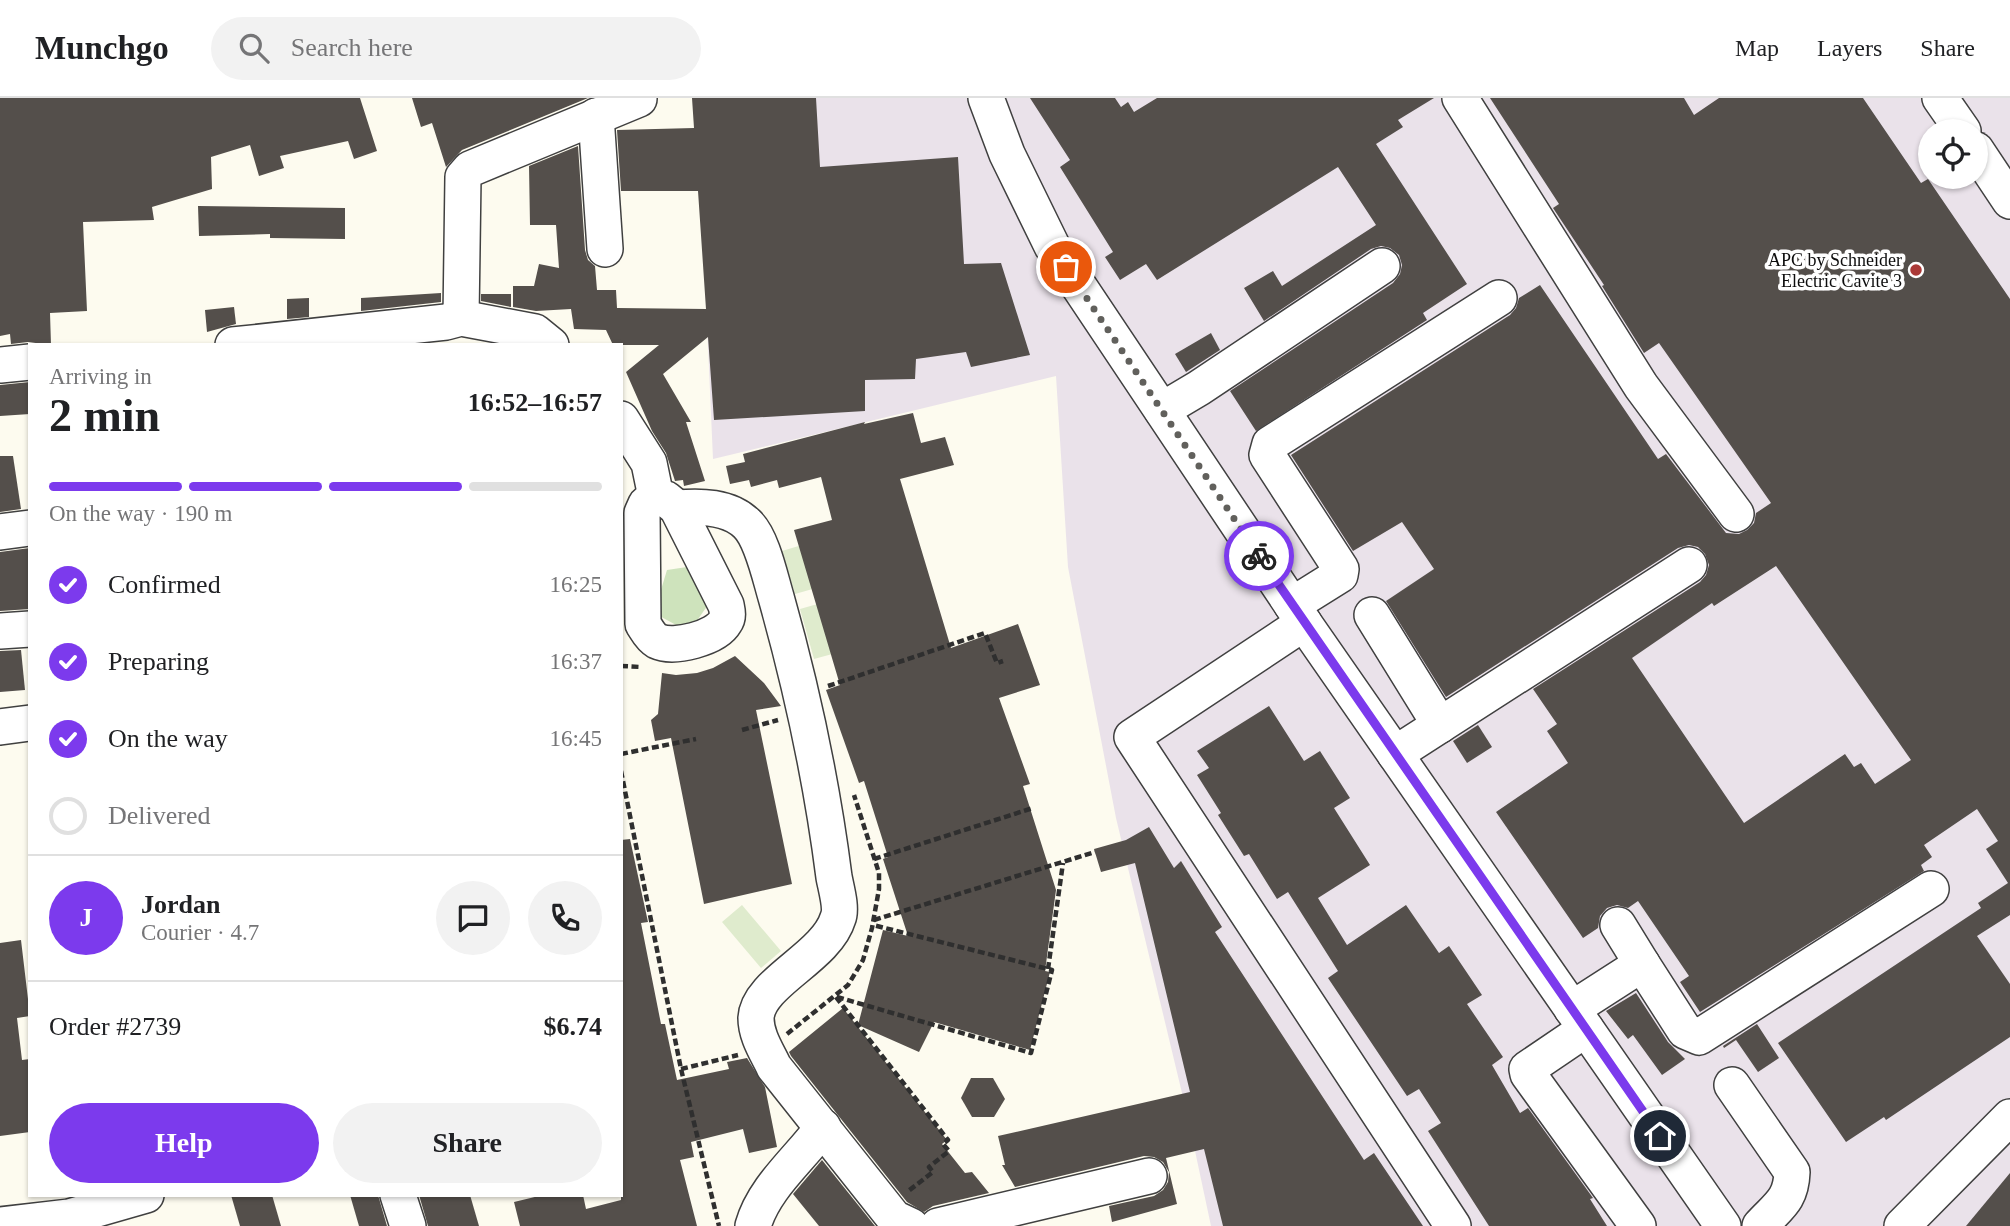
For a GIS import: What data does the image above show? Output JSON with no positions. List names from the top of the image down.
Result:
{
  "places": ["APC by Schneider Electric Cavite 3"],
  "page": {
    "header": "Munchgo",
    "search": "Search here",
    "nav": ["Map", "Layers", "Share"],
    "heading": ["2 min", "Arriving in", "16:52–16:57"],
    "panel": [
      "Jordan",
      "Courier · 4.7",
      "Order #2739",
      "$6.74"
    ],
    "bar": "On the way · 190 m",
    "list": [
      ["Confirmed", "16:25"],
      ["Preparing", "16:37"],
      ["On the way", "16:45"],
      "Delivered"
    ],
    "round": "J",
    "buttons": ["Help", "Share"]
  }
}
